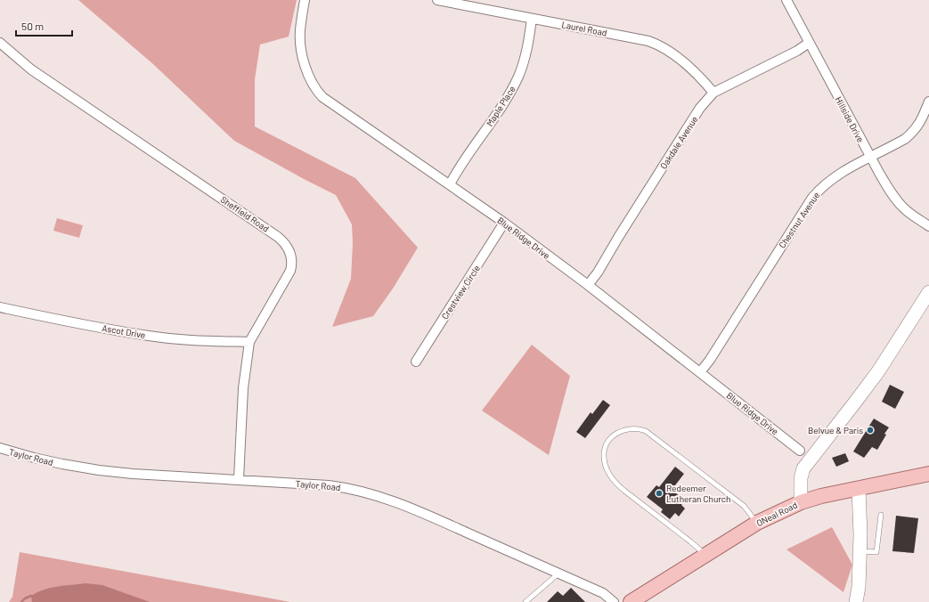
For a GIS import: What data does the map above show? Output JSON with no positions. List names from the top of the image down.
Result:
{
  "streets": {
    "main road": ["ONeal Road"],
    "street": [
      "Laurel Road",
      "Maple Place",
      "Hillside Drive",
      "Oakdale Avenue",
      "Sheffield Road",
      "Chestnut Avenue",
      "Blue Ridge Drive",
      "Crestview Circle",
      "Ascot Drive",
      "Taylor Road"
    ]
  },
  "crossings": [
    ["Laurel Road", "Maple Place"],
    ["Laurel Road", "Oakdale Avenue"],
    ["Maple Place", "Blue Ridge Drive"],
    ["Hillside Drive", "Oakdale Avenue"],
    ["Hillside Drive", "Chestnut Avenue"],
    ["Oakdale Avenue", "Blue Ridge Drive"],
    ["Sheffield Road", "Ascot Drive"],
    ["Sheffield Road", "Taylor Road"],
    ["Chestnut Avenue", "Blue Ridge Drive"],
    ["Blue Ridge Drive", "Crestview Circle"]
  ],
  "places": ["Belvue & Paris", "Redeemer Lutheran Church"],
  "scale_bar": "50 m"
}
